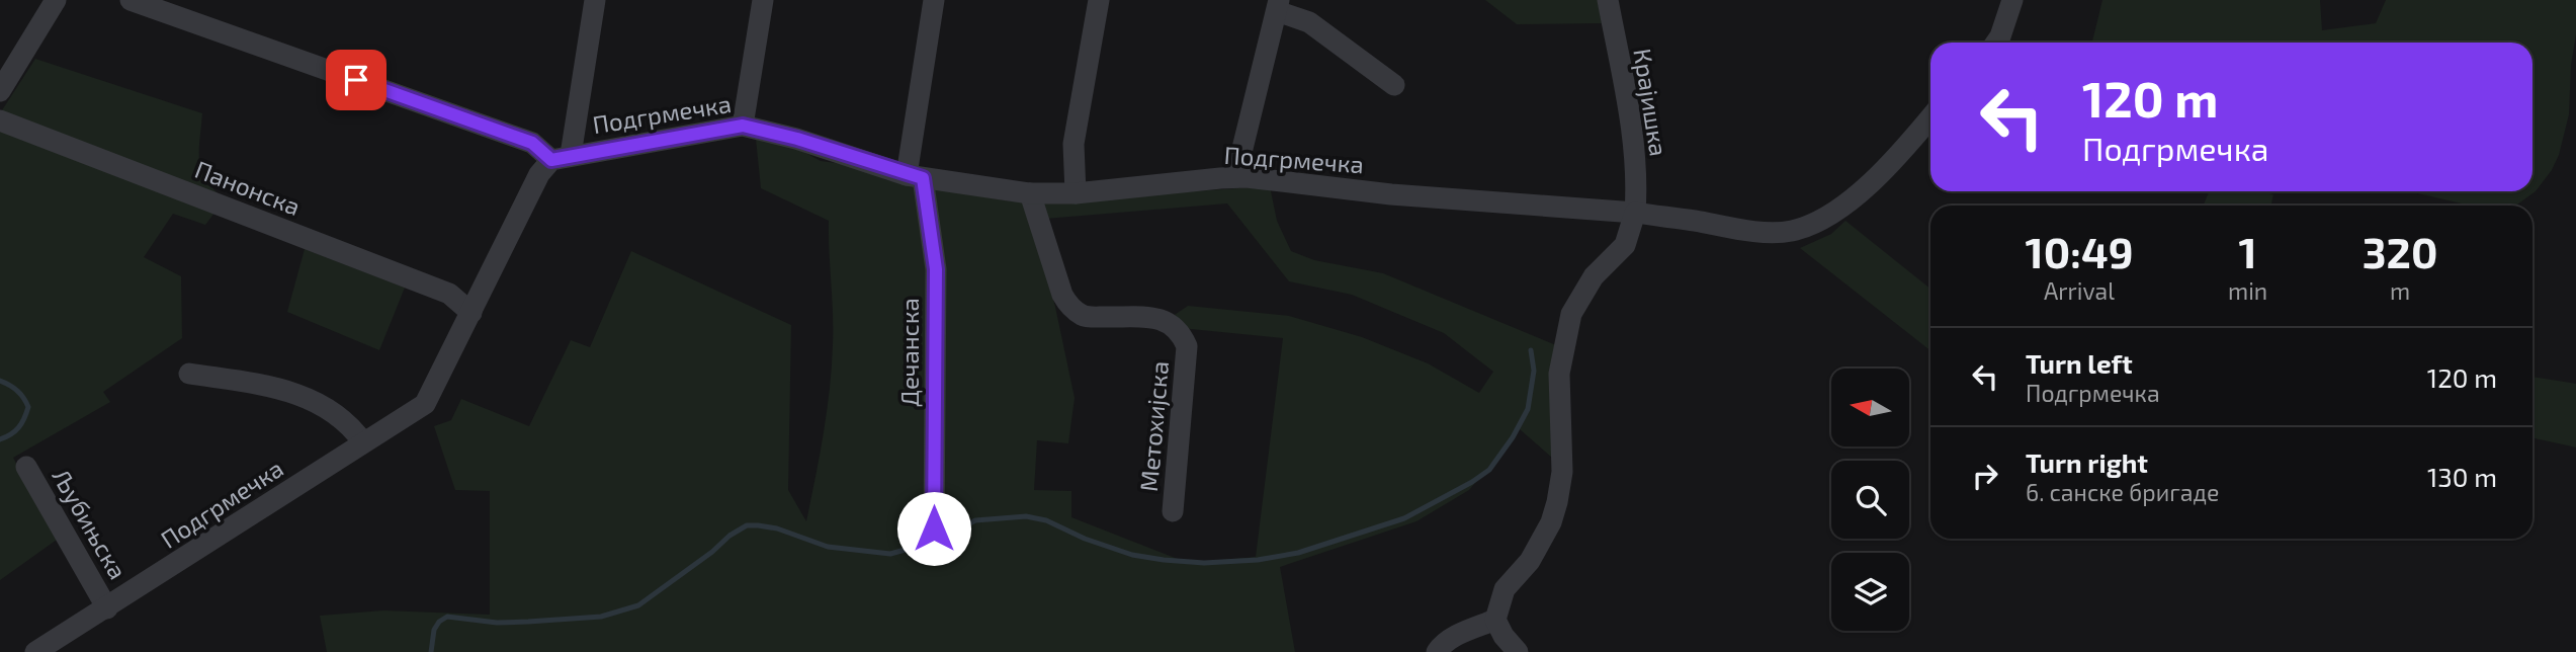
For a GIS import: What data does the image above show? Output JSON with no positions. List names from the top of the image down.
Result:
{
  "streets": {
    "street": [
      "Крајишка",
      "Подгрмечка",
      "Панонска",
      "Дечанска",
      "Метохијска",
      "Љубињска"
    ]
  },
  "crossings": [
    ["Крајишка", "Подгрмечка"],
    ["Подгрмечка", "Панонска"],
    ["Подгрмечка", "Дечанска"],
    ["Подгрмечка", "Метохијска"],
    ["Подгрмечка", "Љубињска"]
  ],
  "north": "left",
  "page": {
    "turn": ["120 m", "Подгрмечка"],
    "eta": [
      "10:49",
      "Arrival",
      "1",
      "min",
      "320",
      "m"
    ],
    "list": [
      {
        "name": "Turn left",
        "note": "Подгрмечка",
        "value": "120 m"
      },
      {
        "name": "Turn right",
        "note": "6. санске бригаде",
        "value": "130 m"
      }
    ]
  }
}
